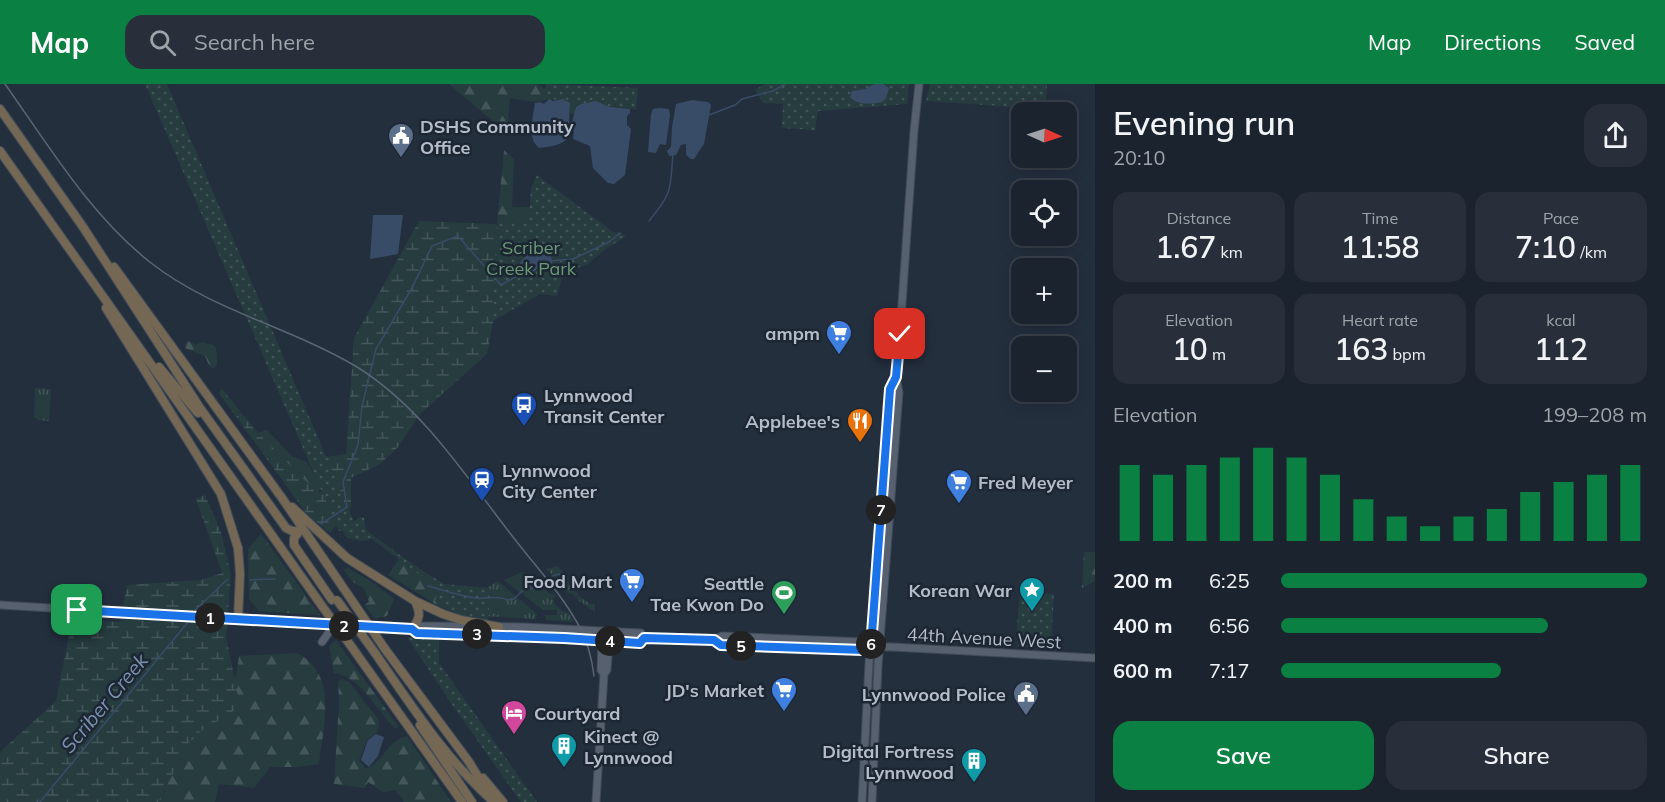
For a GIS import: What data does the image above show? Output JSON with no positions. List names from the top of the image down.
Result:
{
  "streets": {
    "main road": ["44th Avenue West"]
  },
  "water": ["Scriber Creek"],
  "parks": ["Scriber Creek Park"],
  "places": {
    "public building": ["DSHS Community Office", "Lynnwood Police"],
    "supermarket": [
      "ampm",
      "Fred Meyer",
      "Food Mart",
      "JD's Market"
    ],
    "bus stop": ["Lynnwood Transit Center"],
    "restaurant": ["Applebee's"],
    "station": ["Lynnwood City Center"],
    "place": ["Korean War"],
    "sports": ["Seattle Tae Kwon Do"],
    "hotel": ["Courtyard"],
    "building": ["Kinect @ Lynnwood", "Digital Fortress Lynnwood"]
  },
  "north": "right",
  "page": {
    "header": "Map",
    "search": "Search here",
    "nav": ["Map", "Directions", "Saved"],
    "heading": ["Evening run", "20:10"],
    "map_buttons": ["+", "−"],
    "stats": [
      ["Distance", "1.67 km"],
      ["Time", "11:58"],
      ["Pace", "7:10 /km"],
      ["Elevation", "10 m"],
      ["Heart rate", "163 bpm"],
      ["kcal", "112"]
    ],
    "chart": ["Elevation", "199–208 m"],
    "pins": [
      "7",
      "1",
      "2",
      "3",
      "4",
      "6",
      "5"
    ],
    "list": [
      {
        "name": "200 m",
        "note": "6:25"
      },
      {
        "name": "400 m",
        "note": "6:56"
      },
      {
        "name": "600 m",
        "note": "7:17"
      }
    ],
    "buttons": ["Save", "Share"]
  }
}
